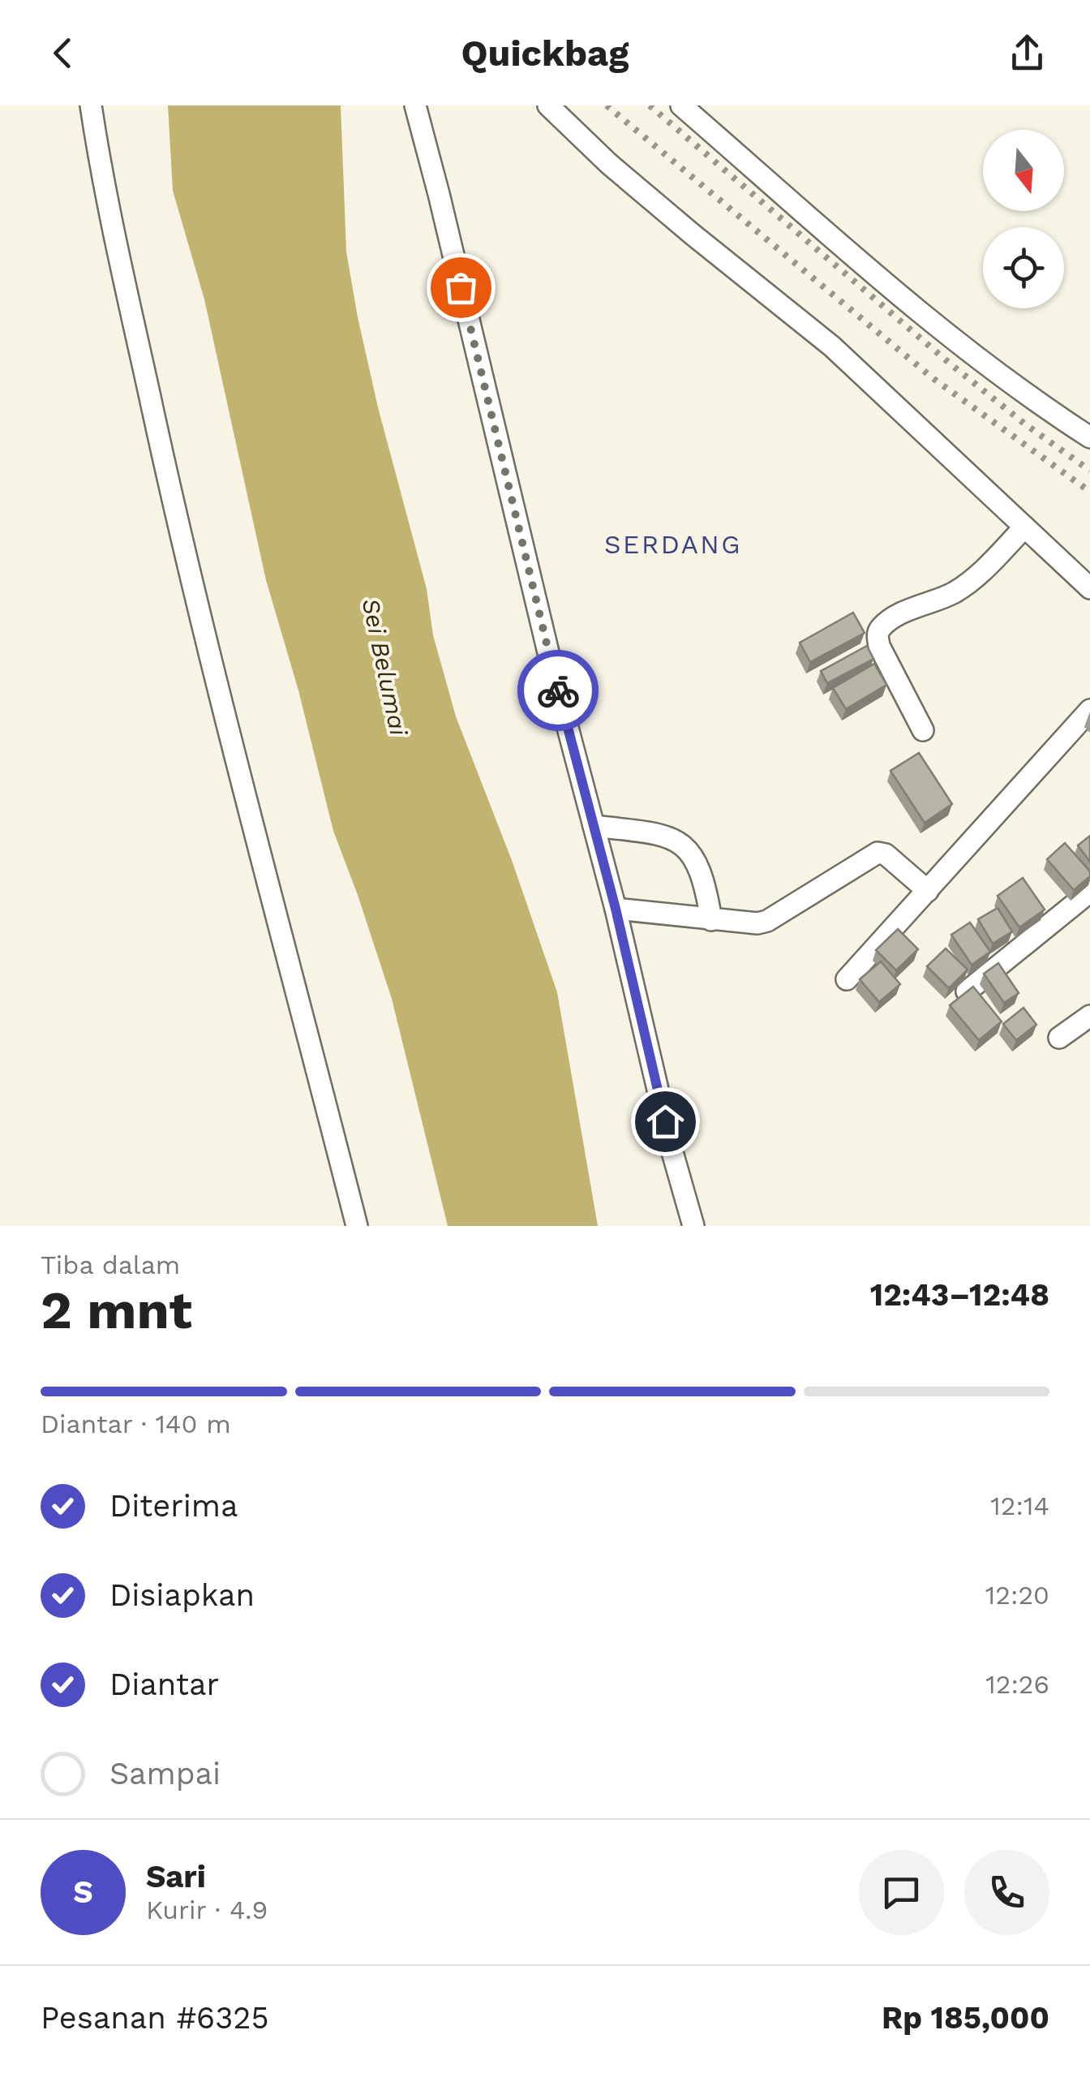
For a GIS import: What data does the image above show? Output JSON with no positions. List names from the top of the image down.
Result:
{
  "districts": ["SERDANG"],
  "water": ["Sei Belumai"],
  "north": "bottom",
  "page": {
    "header": "Quickbag",
    "heading": ["2 mnt", "Tiba dalam", "12:43–12:48"],
    "panel": [
      "Sari",
      "Kurir · 4.9",
      "Pesanan #6325",
      "Rp 185,000"
    ],
    "bar": "Diantar · 140 m",
    "list": [
      ["Diterima", "12:14"],
      ["Disiapkan", "12:20"],
      ["Diantar", "12:26"],
      "Sampai"
    ],
    "round": "S"
  }
}
